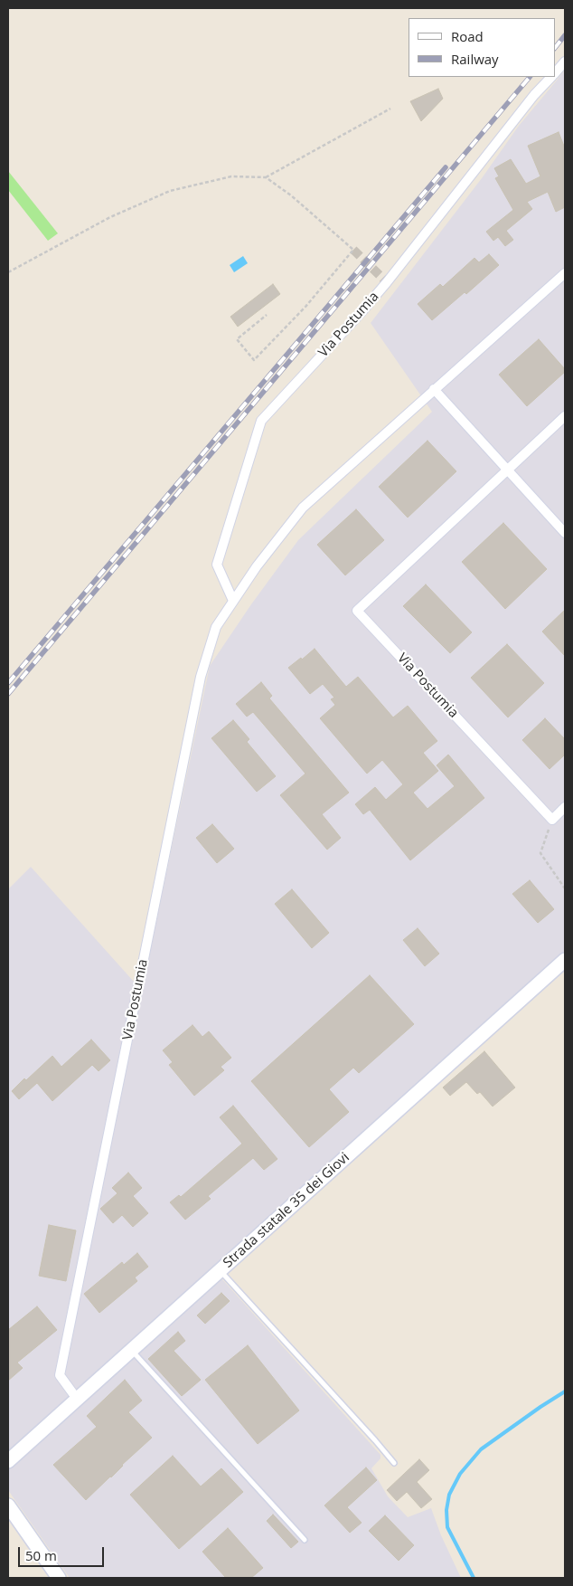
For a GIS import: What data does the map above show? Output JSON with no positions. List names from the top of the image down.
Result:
{
  "streets": {
    "main road": ["Strada statale 35 dei Giovi"],
    "street": ["Via Postumia"]
  },
  "crossings": [
    ["Via Postumia", "Strada statale 35 dei Giovi"]
  ],
  "legend": ["Road", "Railway"],
  "scale_bar": "50 m"
}
